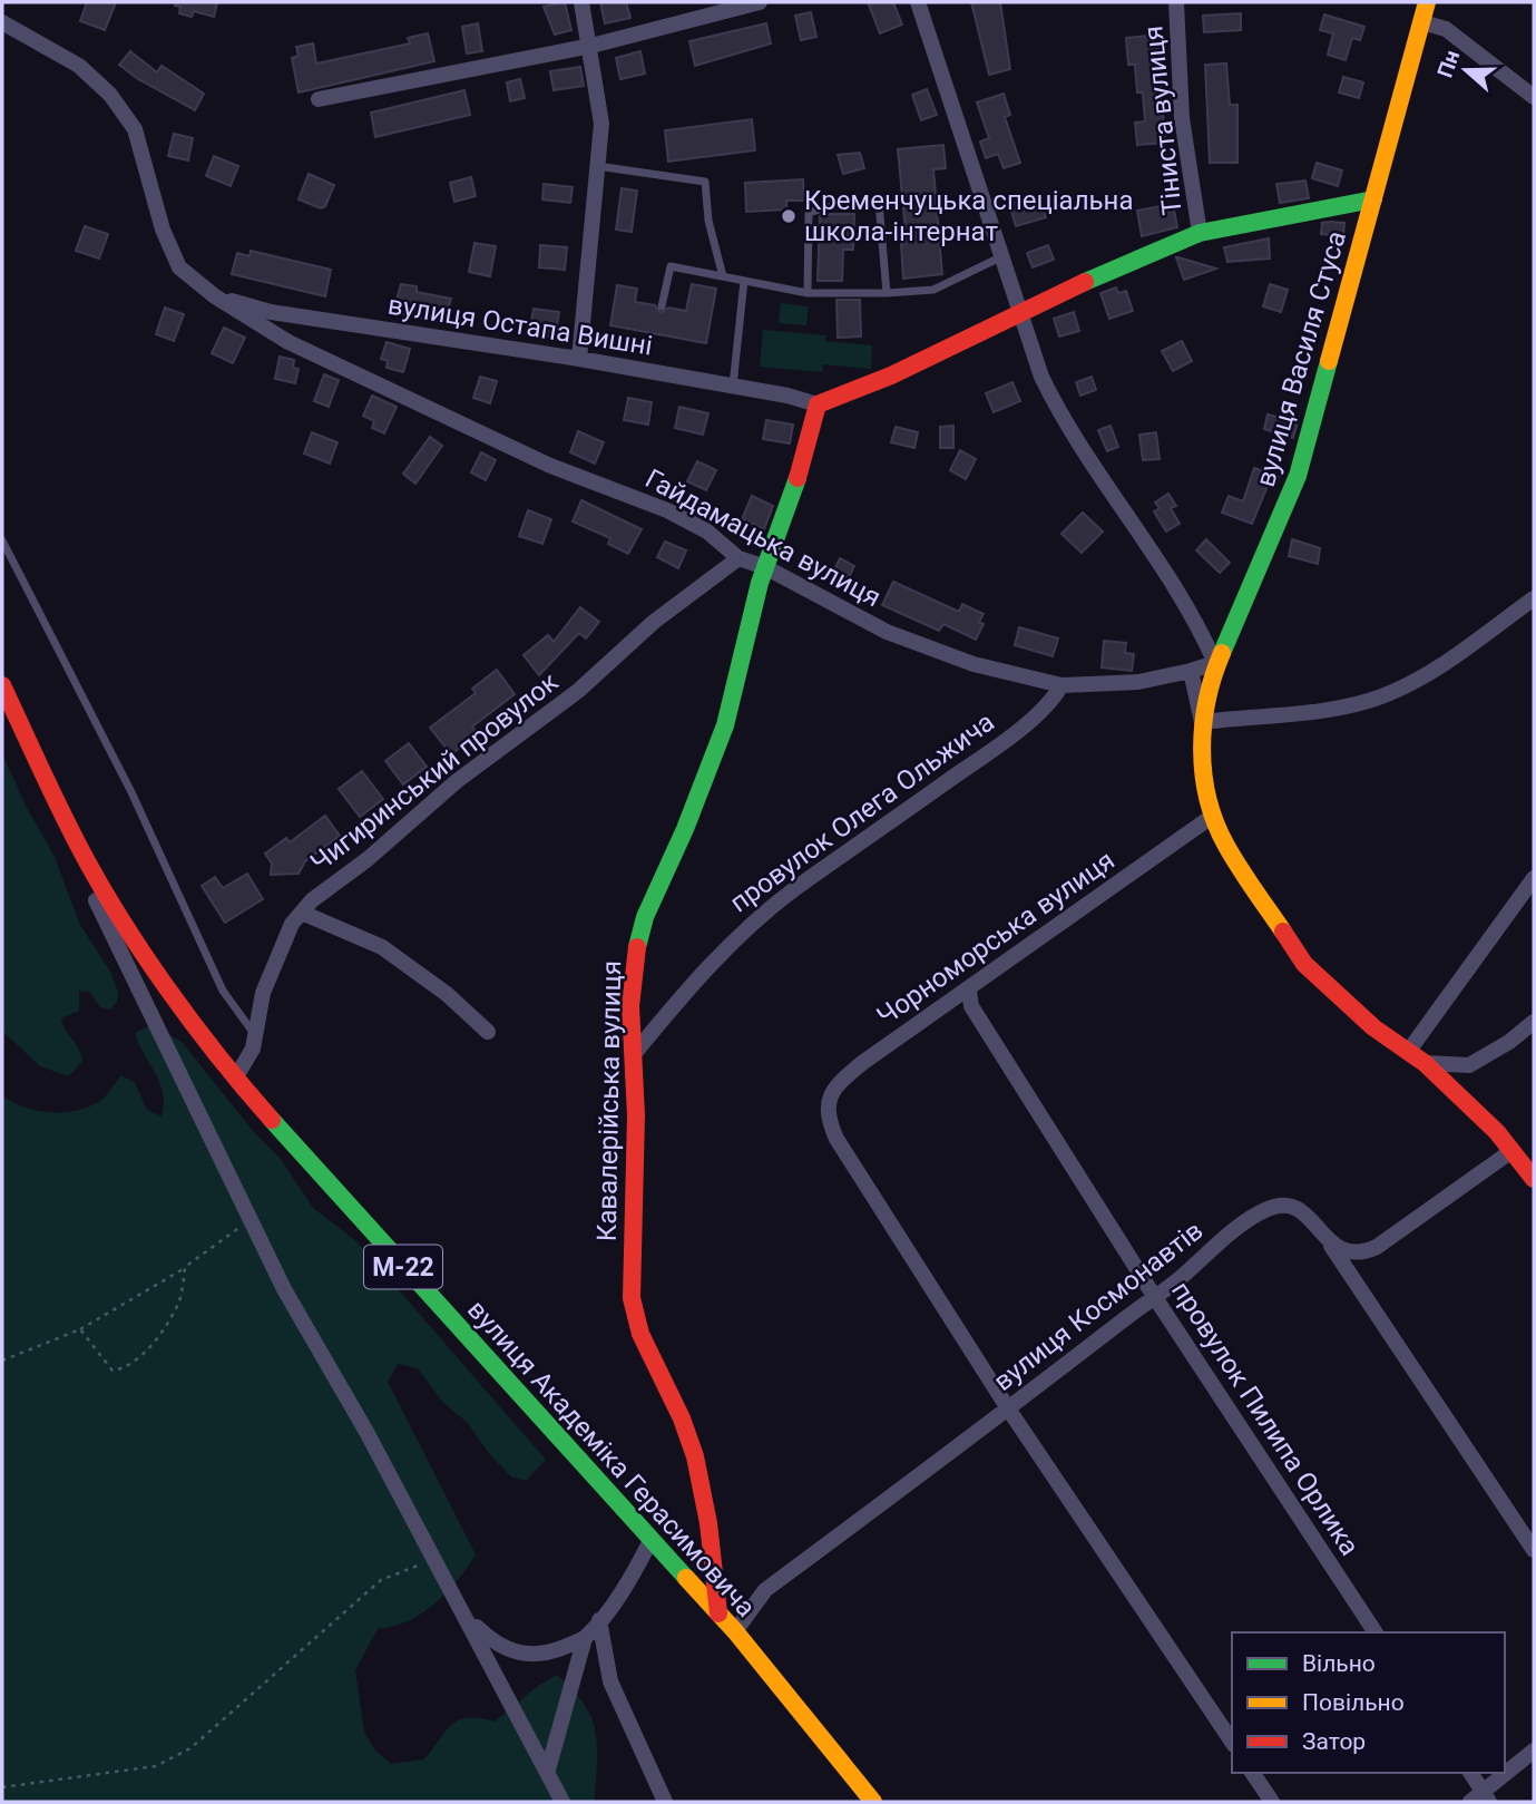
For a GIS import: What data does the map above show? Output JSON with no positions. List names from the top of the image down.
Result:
{
  "streets": {
    "main road": [
      "вулиця Василя Стуса",
      "Кавалерійська вулиця",
      "М-22",
      "вулиця Академіка Герасимовича"
    ],
    "street": [
      "Тіниста вулиця",
      "вулиця Остапа Вишні",
      "Гайдамацька вулиця",
      "Чигиринський провулок",
      "провулок Олега Ольжича",
      "Чорноморська вулиця",
      "вулиця Космонавтів",
      "провулок Пилипа Орлика"
    ]
  },
  "crossings": [
    ["вулиця Остапа Вишні", "Гайдамацька вулиця"],
    ["вулиця Остапа Вишні", "Кавалерійська вулиця"],
    ["вулиця Василя Стуса", "Гайдамацька вулиця"],
    ["Гайдамацька вулиця", "Чигиринський провулок"],
    ["Гайдамацька вулиця", "провулок Олега Ольжича"],
    ["Гайдамацька вулиця", "Кавалерійська вулиця"],
    ["Чигиринський провулок", "вулиця Академіка Герасимовича"],
    ["провулок Олега Ольжича", "Кавалерійська вулиця"],
    ["Чорноморська вулиця", "вулиця Космонавтів"],
    ["Чорноморська вулиця", "провулок Пилипа Орлика"],
    ["Кавалерійська вулиця", "вулиця Академіка Герасимовича"],
    ["вулиця Космонавтів", "провулок Пилипа Орлика"],
    ["вулиця Космонавтів", "вулиця Академіка Герасимовича"]
  ],
  "places": ["Кременчуцька спеціальна школа-інтернат"],
  "legend": ["Вільно", "Повільно", "Затор"],
  "north": "left"
}
